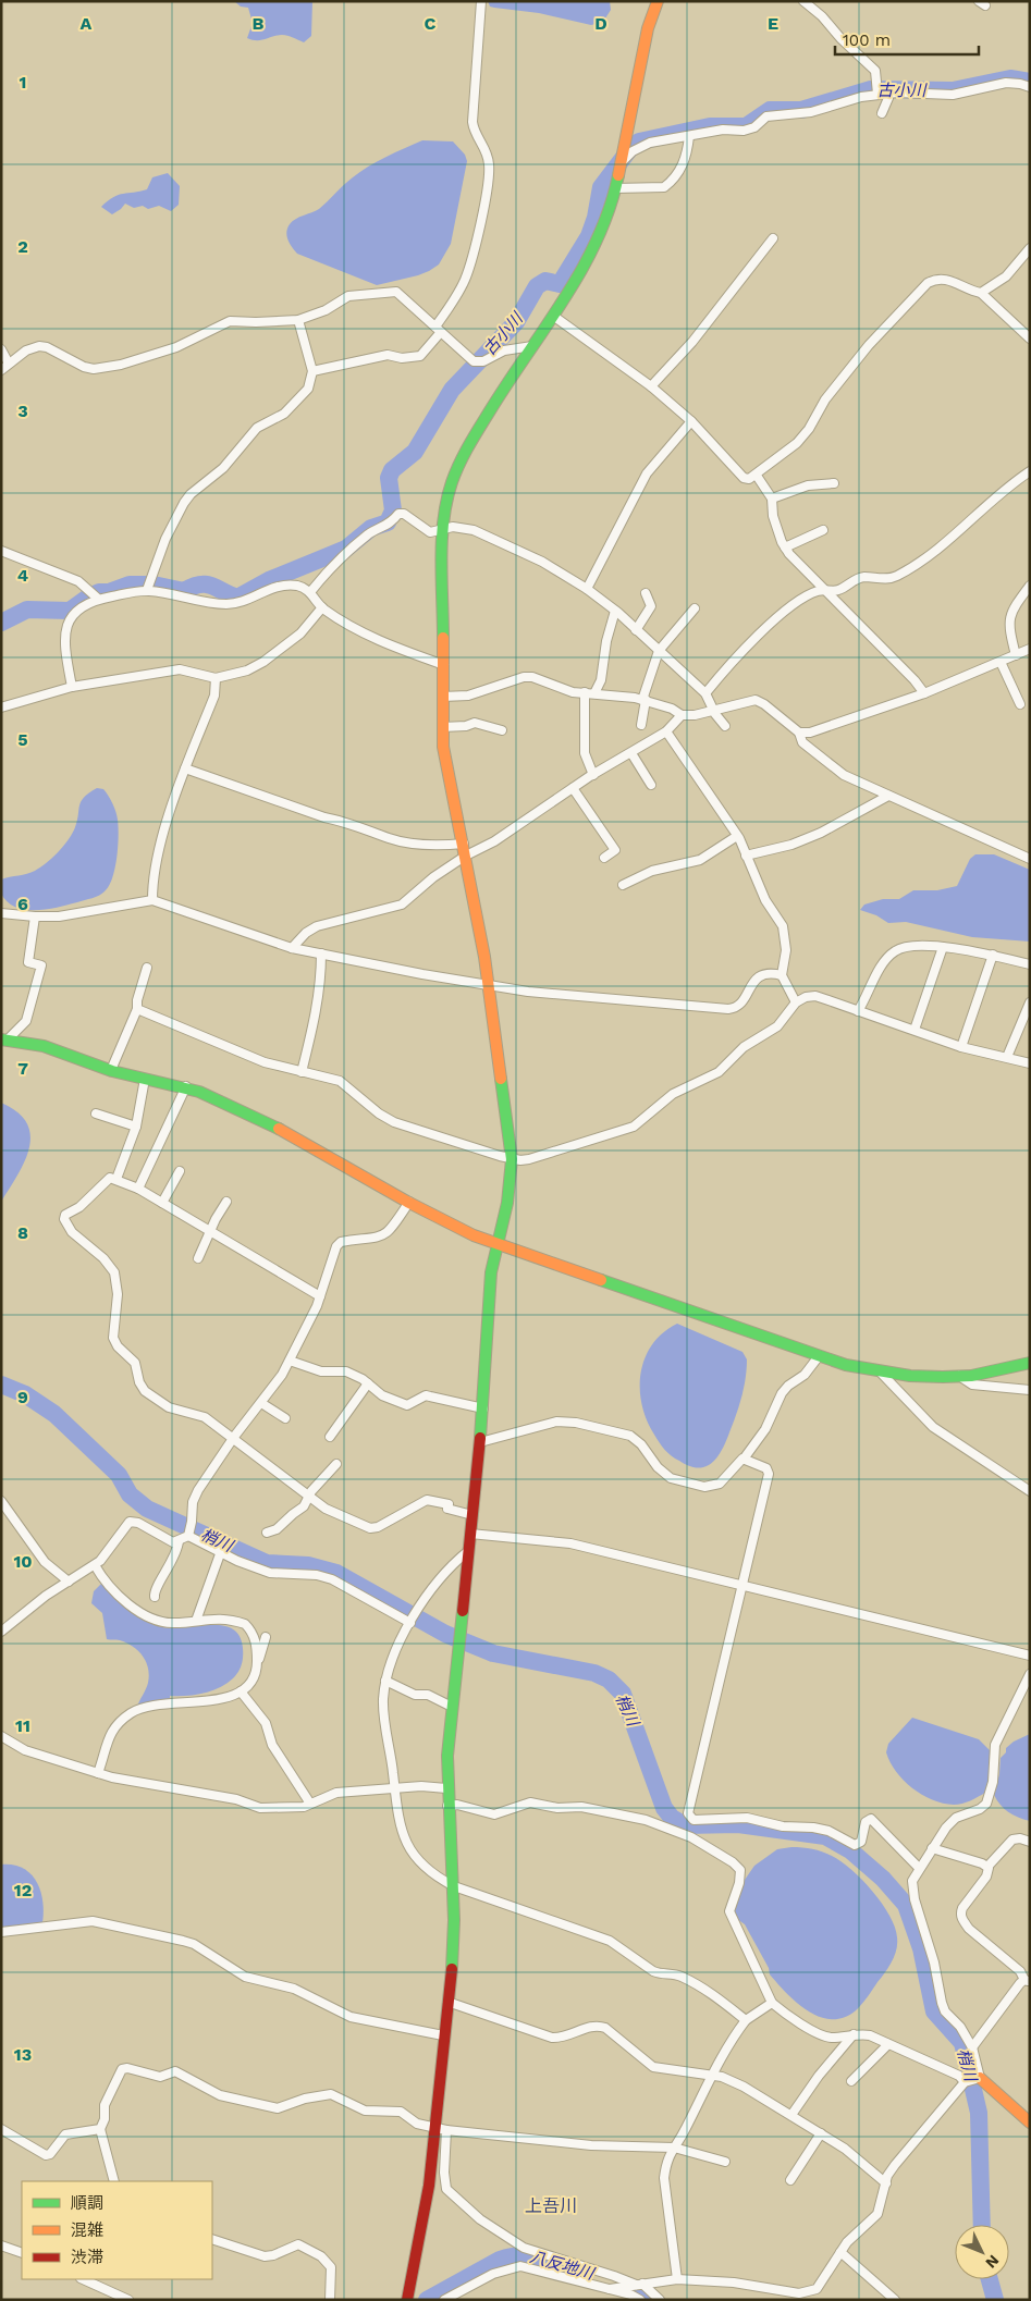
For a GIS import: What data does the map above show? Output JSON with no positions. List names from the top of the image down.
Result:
{
  "districts": ["上吾川"],
  "water": ["古小川", "梢川", "八反地川"],
  "legend": ["順調", "混雑", "渋滞"],
  "scale_bar": "100 m",
  "north": "bottom right",
  "grid": {
    "columns": [
      "A",
      "B",
      "C",
      "D",
      "E"
    ],
    "rows": [
      "1",
      "2",
      "3",
      "4",
      "5",
      "6",
      "7",
      "8",
      "9",
      "10",
      "11",
      "12",
      "13"
    ]
  }
}
